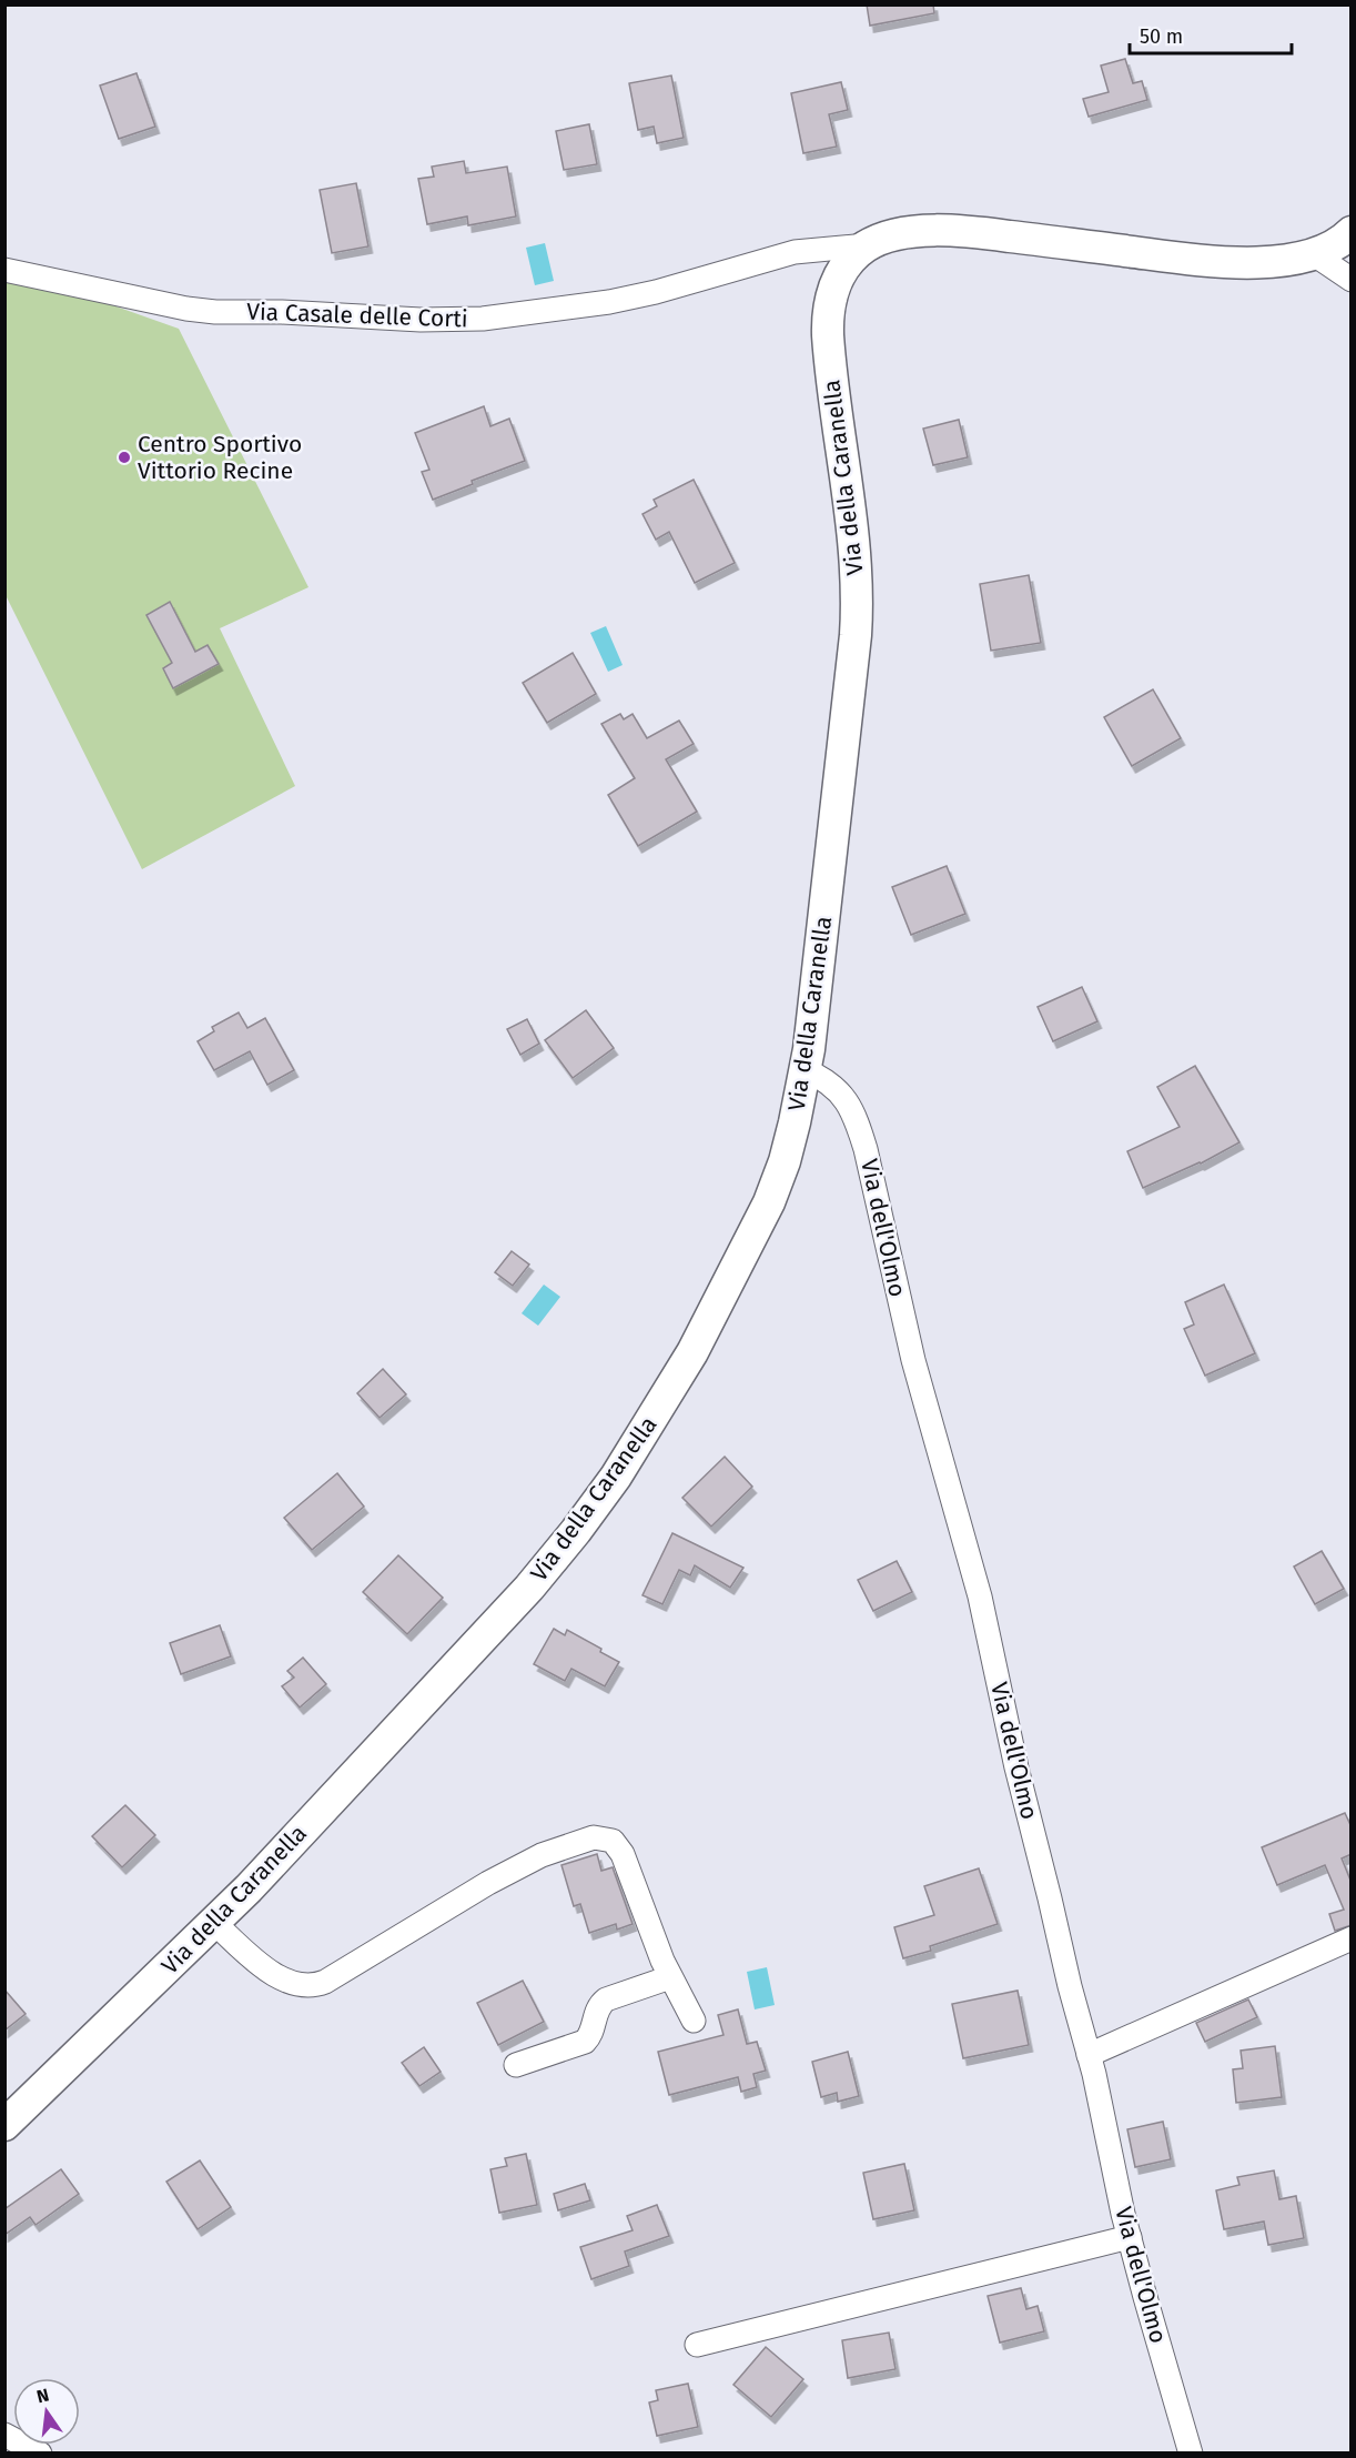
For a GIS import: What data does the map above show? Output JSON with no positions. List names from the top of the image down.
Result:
{
  "streets": {
    "main road": ["Via della Caranella"],
    "street": ["Via Casale delle Corti", "Via dell'Olmo"]
  },
  "crossings": [
    ["Via Casale delle Corti", "Via della Caranella"],
    ["Via della Caranella", "Via dell'Olmo"]
  ],
  "places": ["Centro Sportivo Vittorio Recine"],
  "scale_bar": "50 m",
  "north": "top"
}
